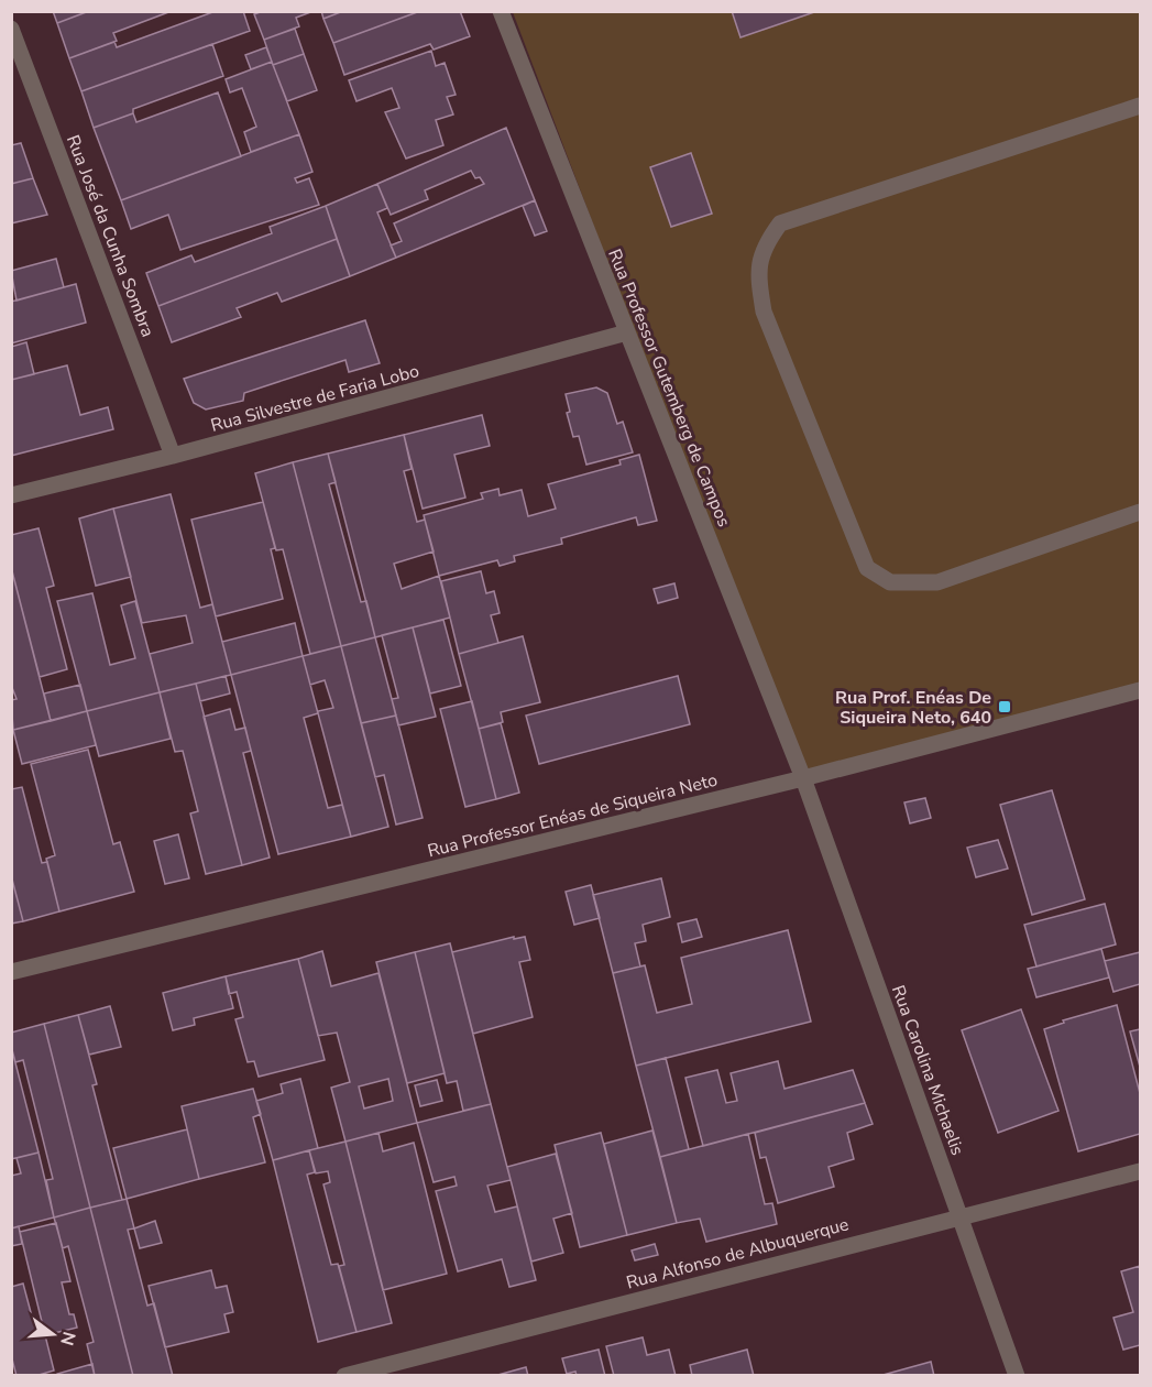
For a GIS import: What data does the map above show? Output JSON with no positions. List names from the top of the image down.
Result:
{
  "streets": {
    "street": [
      "Rua José da Cunha Sombra",
      "Rua Professor Gutemberg de Campos",
      "Rua Silvestre de Faria Lobo",
      "Rua Professor Enéas de Siqueira Neto",
      "Rua Carolina Michaelis",
      "Rua Alfonso de Albuquerque"
    ]
  },
  "crossings": [
    ["Rua José da Cunha Sombra", "Rua Silvestre de Faria Lobo"],
    ["Rua Professor Gutemberg de Campos", "Rua Silvestre de Faria Lobo"],
    ["Rua Professor Gutemberg de Campos", "Rua Professor Enéas de Siqueira Neto"],
    ["Rua Professor Gutemberg de Campos", "Rua Carolina Michaelis"],
    ["Rua Professor Enéas de Siqueira Neto", "Rua Carolina Michaelis"],
    ["Rua Carolina Michaelis", "Rua Alfonso de Albuquerque"]
  ],
  "places": {
    "transit": ["Rua Prof. Enéas De Siqueira Neto, 640"]
  },
  "north": "right"
}
